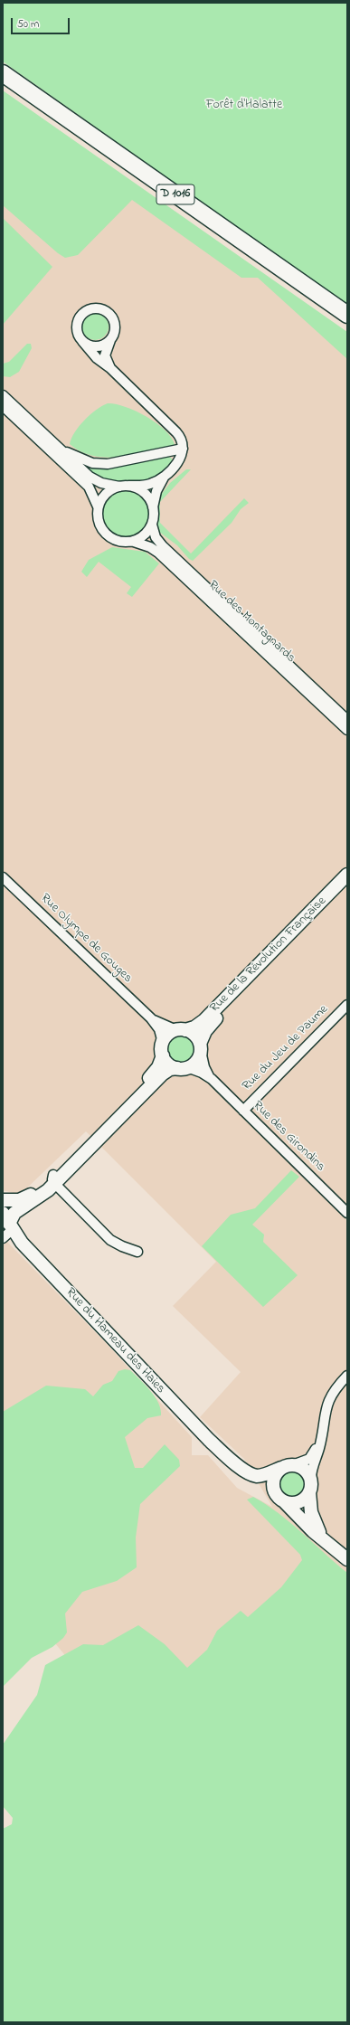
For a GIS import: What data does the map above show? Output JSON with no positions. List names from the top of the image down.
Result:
{
  "streets": {
    "highway": ["D 1016"],
    "street": [
      "Rue des Montagnards",
      "Rue Olympe de Gouges",
      "Rue de la Révolution Française",
      "Rue du Jeu de Paume",
      "Rue des Girondins",
      "Rue du Hameau des Haies"
    ]
  },
  "crossings": [
    ["Rue Olympe de Gouges", "Rue de la Révolution Française"],
    ["Rue Olympe de Gouges", "Rue des Girondins"],
    ["Rue de la Révolution Française", "Rue des Girondins"],
    ["Rue du Jeu de Paume", "Rue des Girondins"]
  ],
  "parks": ["Forêt d'Halatte"],
  "scale_bar": "50 m"
}
